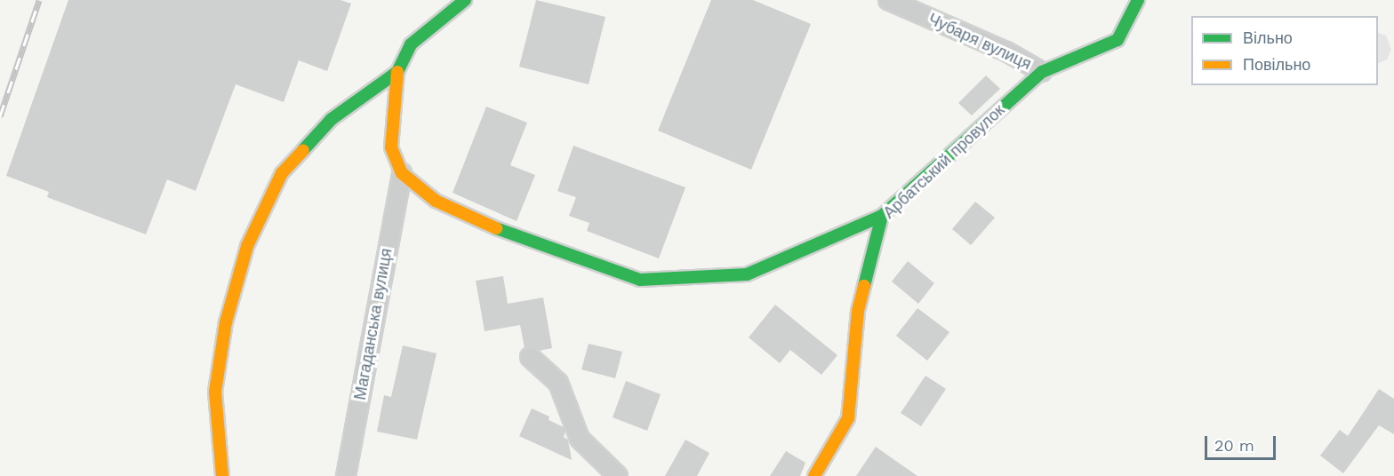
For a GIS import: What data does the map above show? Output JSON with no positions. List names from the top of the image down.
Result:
{
  "streets": {
    "street": ["Чубаря вулиця", "Арбатський провулок", "Магаданська вулиця"]
  },
  "crossings": [
    ["Чубаря вулиця", "Арбатський провулок"]
  ],
  "legend": ["Вільно", "Повільно"],
  "scale_bar": "20 m"
}
